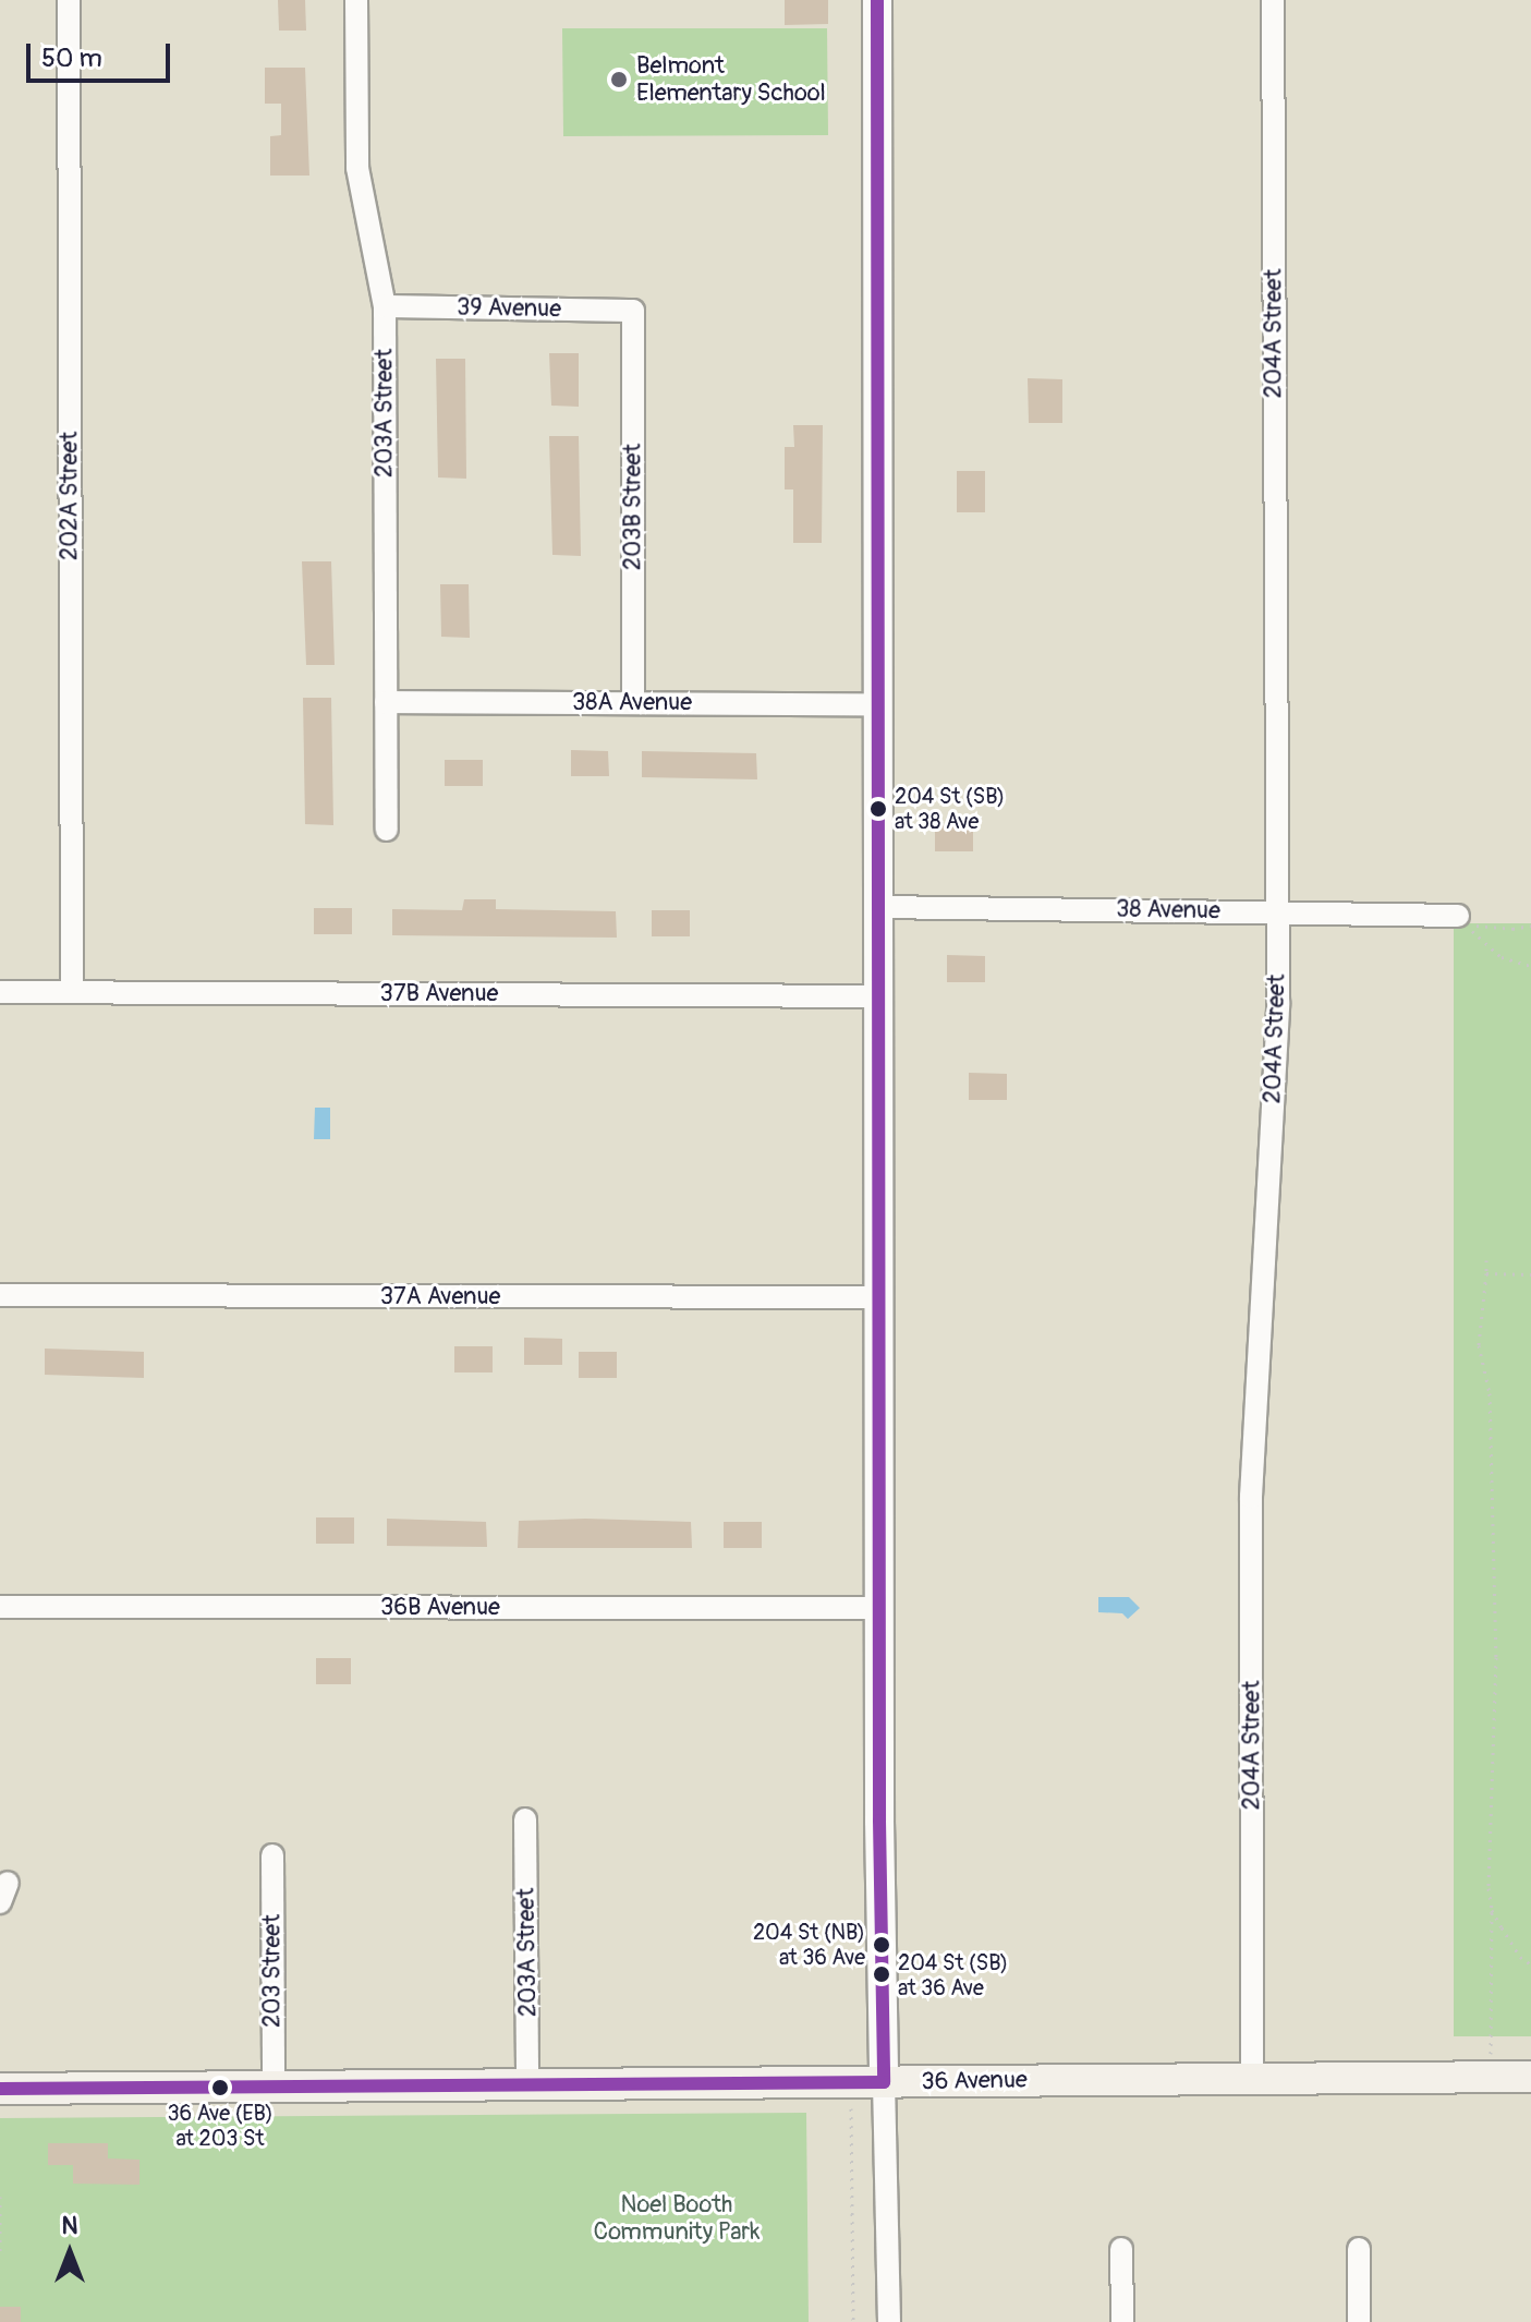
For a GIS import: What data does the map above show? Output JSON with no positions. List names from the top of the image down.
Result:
{
  "streets": {
    "main road": ["36 Avenue"],
    "street": [
      "39 Avenue",
      "204A Street",
      "203A Street",
      "202A Street",
      "203B Street",
      "38A Avenue",
      "38 Avenue",
      "37B Avenue",
      "37A Avenue",
      "36B Avenue",
      "203 Street"
    ]
  },
  "crossings": [
    ["39 Avenue", "203A Street"],
    ["39 Avenue", "203B Street"],
    ["204A Street", "38 Avenue"],
    ["204A Street", "36 Avenue"],
    ["203A Street", "38A Avenue"],
    ["203A Street", "36 Avenue"],
    ["202A Street", "37B Avenue"],
    ["203B Street", "38A Avenue"],
    ["203 Street", "36 Avenue"]
  ],
  "parks": ["Noel Booth Community Park"],
  "places": [
    "Belmont Elementary School",
    "204 St (SB) at 38 Ave",
    "204 St (NB) at 36 Ave",
    "204 St (SB) at 36 Ave",
    "36 Ave (EB) at 203 St"
  ],
  "scale_bar": "50 m",
  "north": "top"
}
